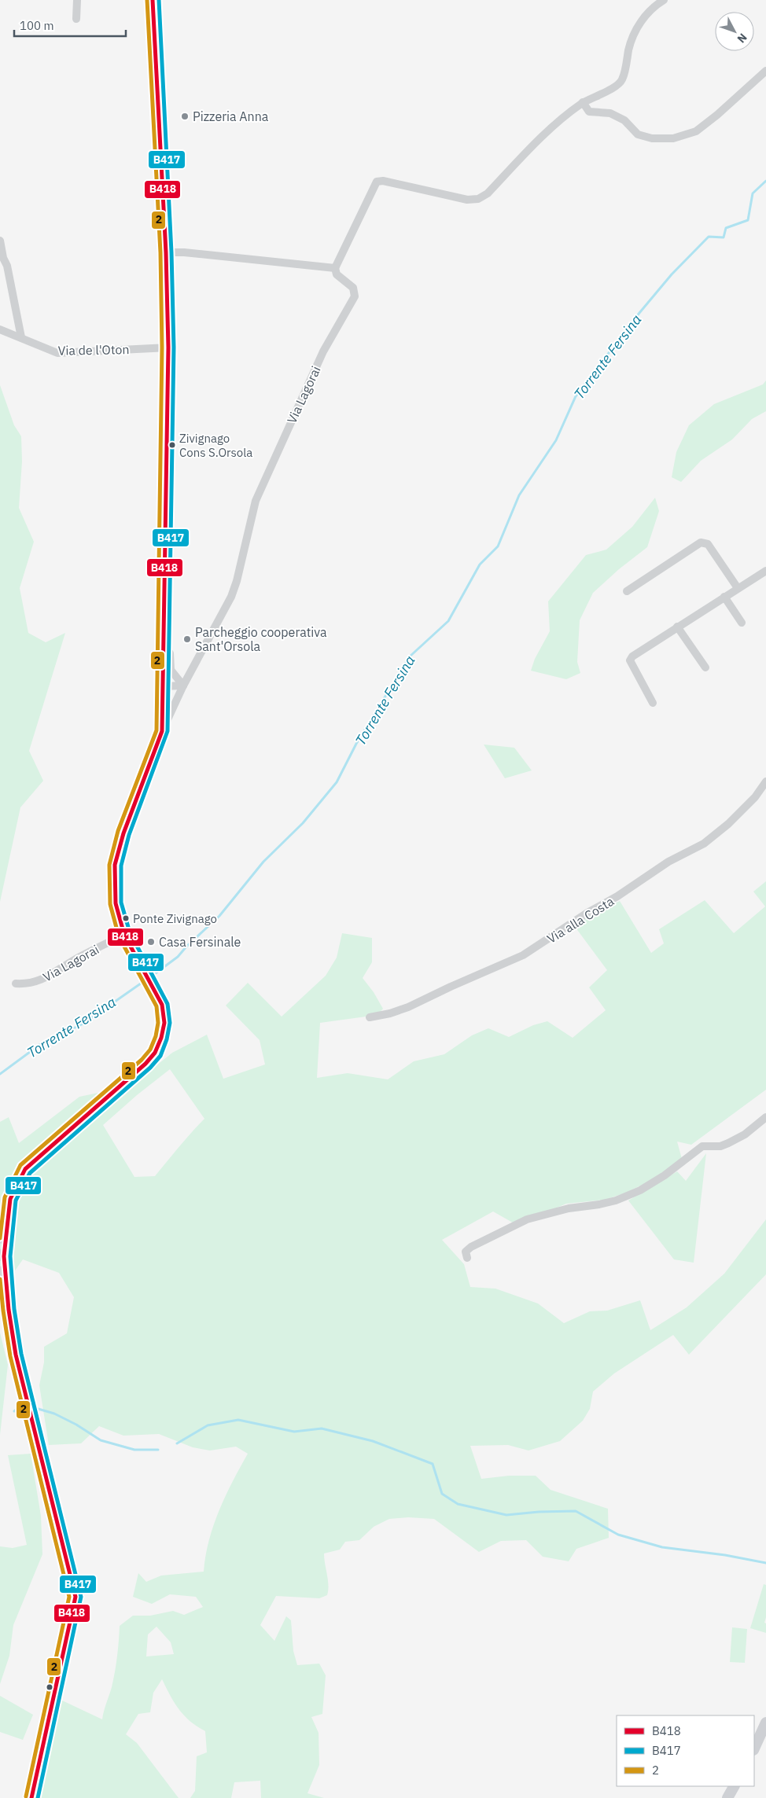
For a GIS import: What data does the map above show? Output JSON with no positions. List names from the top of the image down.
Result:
{
  "streets": {
    "main road": ["Via Lagorai"],
    "street": ["Via de l'Oton", "Via alla Costa"]
  },
  "crossings": [
    ["Via de l'Oton", "Via Lagorai"]
  ],
  "water": ["Torrente Fersina"],
  "places": [
    "Pizzeria Anna",
    "Zivignago Cons S.Orsola",
    "Parcheggio cooperativa Sant'Orsola",
    "Ponte Zivignago",
    "Casa Fersinale"
  ],
  "lines": ["transit line B418", "transit line B417", "transit line 2"],
  "legend": ["B418", "B417", "2"],
  "scale_bar": "100 m",
  "north": "bottom right"
}
